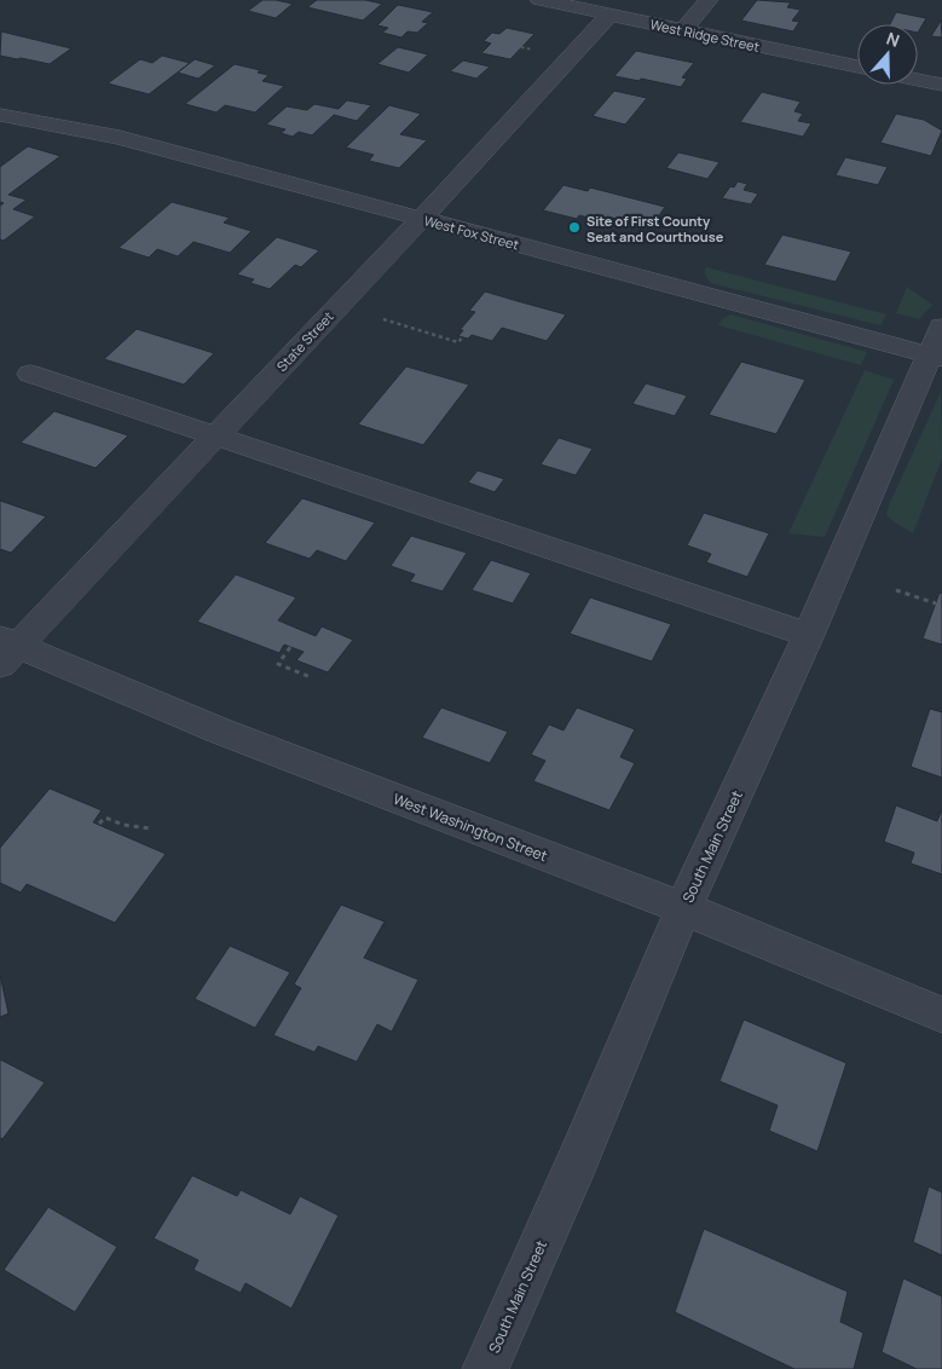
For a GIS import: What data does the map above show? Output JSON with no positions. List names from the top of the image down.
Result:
{
  "streets": {
    "street": [
      "West Ridge Street",
      "West Fox Street",
      "State Street",
      "West Washington Street",
      "South Main Street"
    ]
  },
  "crossings": [
    ["West Ridge Street", "State Street"],
    ["West Fox Street", "State Street"],
    ["West Fox Street", "South Main Street"],
    ["State Street", "West Washington Street"],
    ["West Washington Street", "South Main Street"]
  ],
  "places": ["Site of First County Seat and Courthouse"],
  "north": "top"
}
